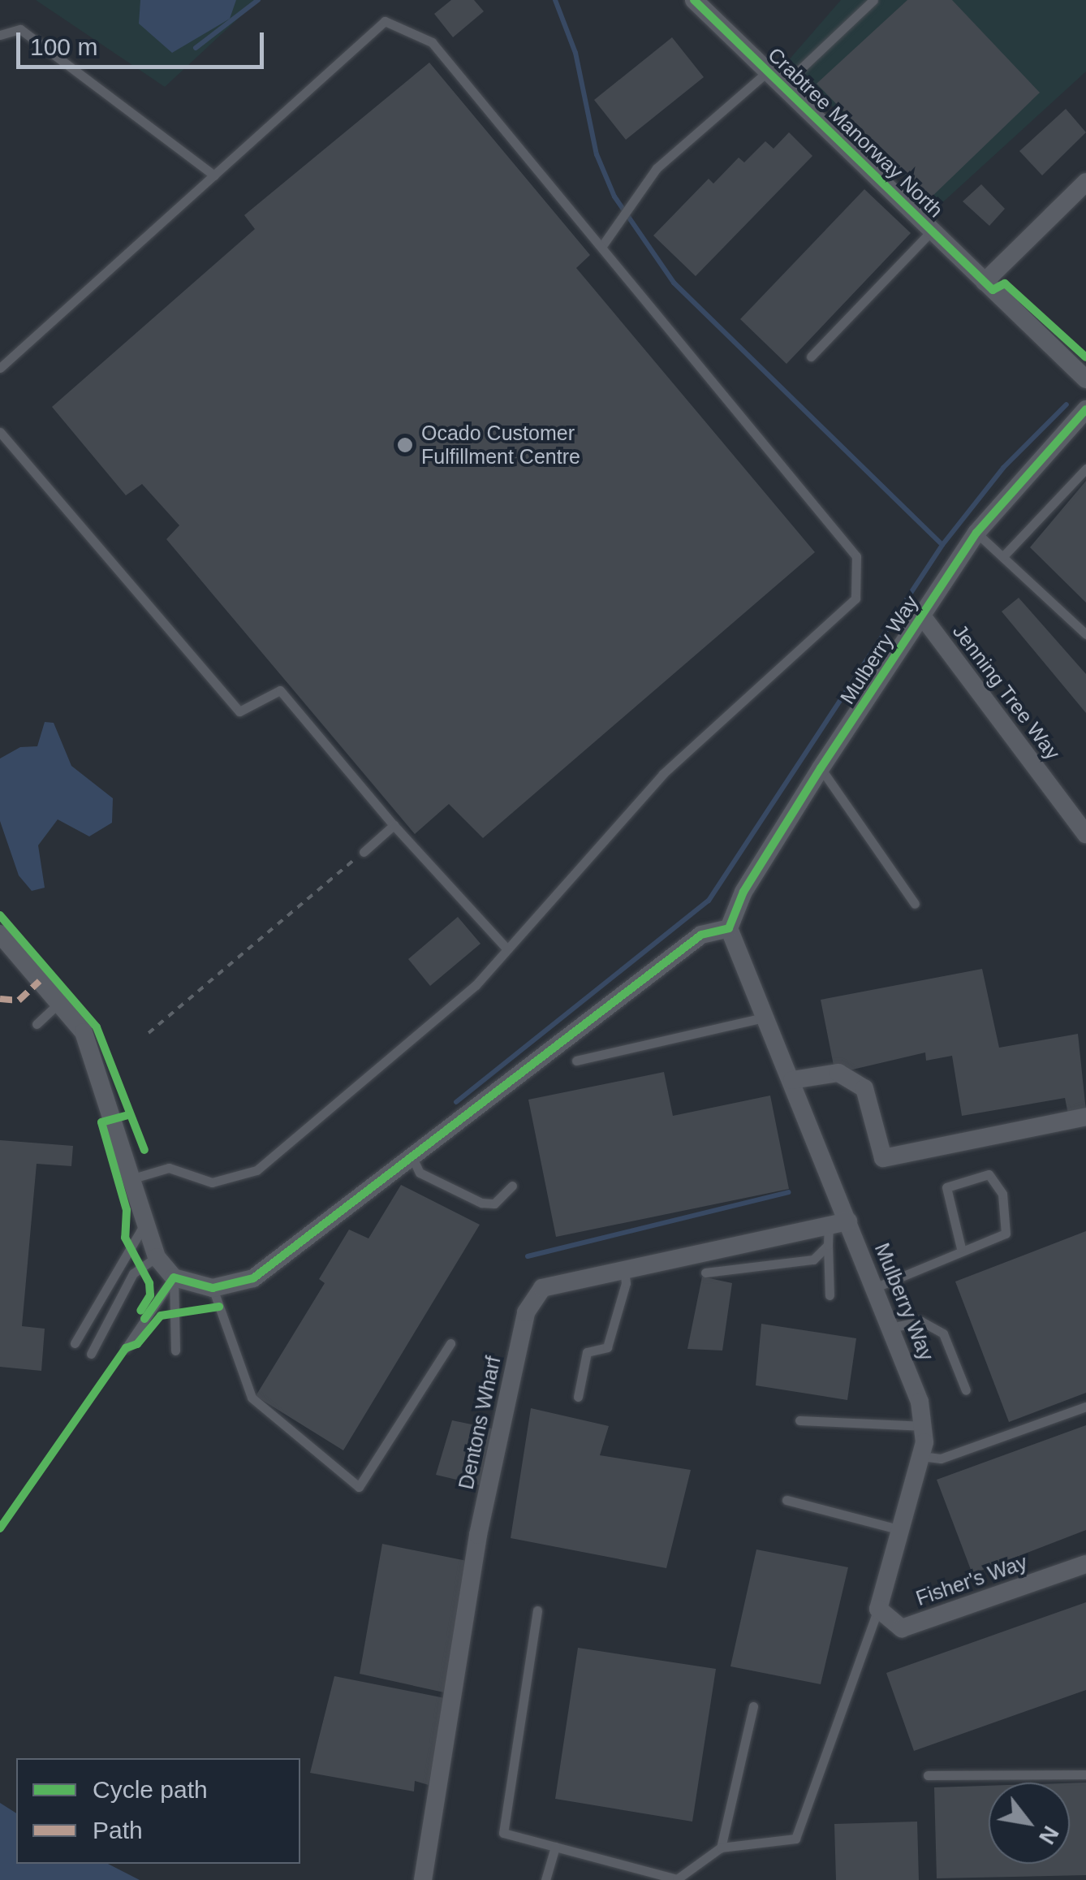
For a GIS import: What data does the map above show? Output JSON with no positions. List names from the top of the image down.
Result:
{
  "streets": {
    "street": [
      "Crabtree Manorway North",
      "Mulberry Way",
      "Jenning Tree Way",
      "Dentons Wharf",
      "Fisher's Way"
    ]
  },
  "crossings": [
    ["Crabtree Manorway North", "Mulberry Way"],
    ["Mulberry Way", "Jenning Tree Way"],
    ["Mulberry Way", "Dentons Wharf"],
    ["Mulberry Way", "Fisher's Way"]
  ],
  "places": ["Ocado Customer Fulfillment Centre"],
  "legend": ["Cycle path", "Path"],
  "scale_bar": "100 m",
  "north": "bottom right"
}
